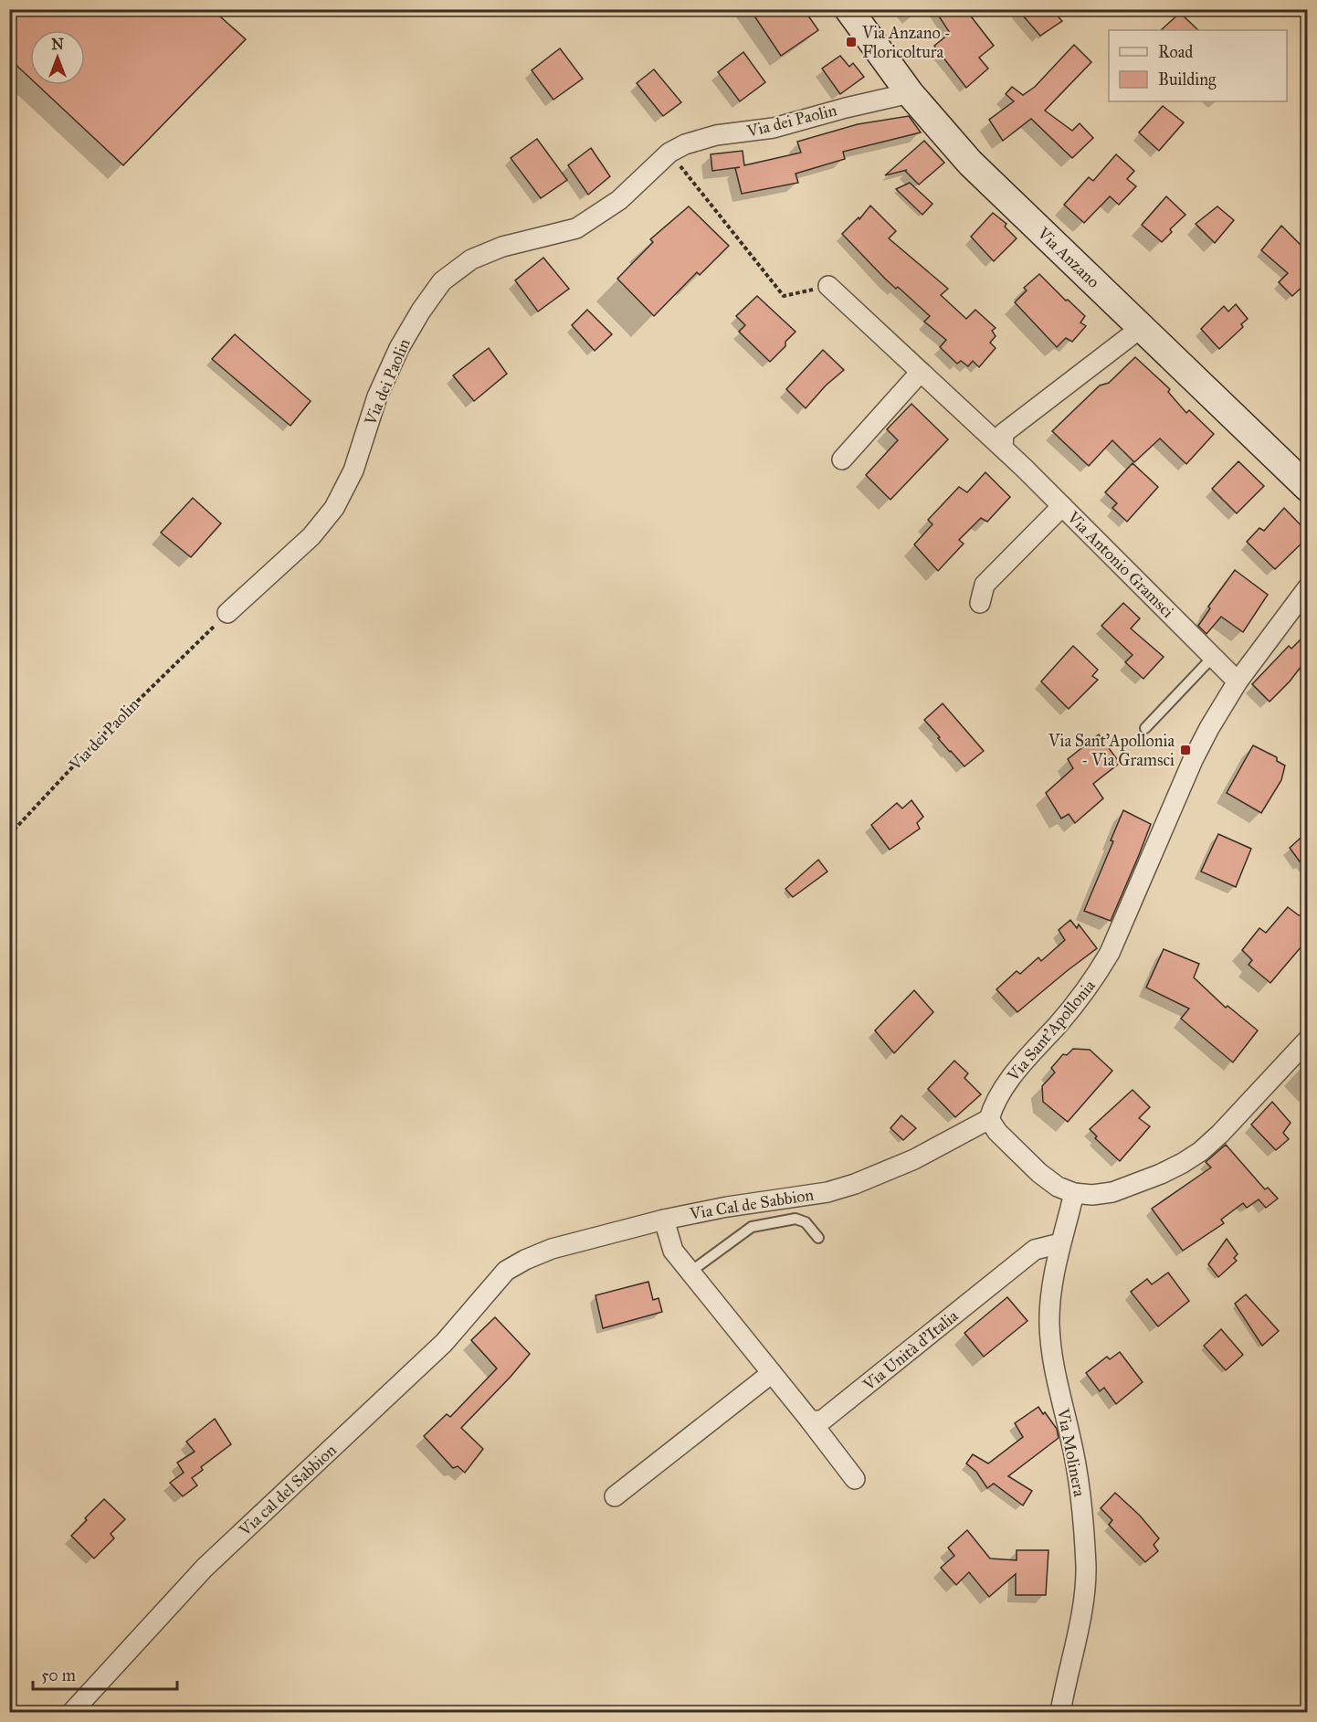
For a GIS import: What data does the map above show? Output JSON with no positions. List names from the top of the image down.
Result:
{
  "streets": {
    "main road": ["Via Anzano"],
    "street": [
      "Via dei Paolin",
      "Via Antonio Gramsci",
      "Via Sant'Apollonia",
      "Via Cal de Sabbion",
      "Via Unità d'Italia",
      "Via Molinera",
      "Via cal del Sabbion"
    ]
  },
  "crossings": [
    ["Via dei Paolin", "Via Anzano"],
    ["Via Antonio Gramsci", "Via Sant'Apollonia"],
    ["Via Sant'Apollonia", "Via Cal de Sabbion"],
    ["Via Cal de Sabbion", "Via cal del Sabbion"],
    ["Via Unità d'Italia", "Via Molinera"]
  ],
  "places": {
    "transit": ["Via Anzano - Floricoltura", "Via Sant'Apollonia - Via Gramsci"]
  },
  "legend": ["Road", "Building"],
  "scale_bar": "50 m",
  "north": "top"
}
